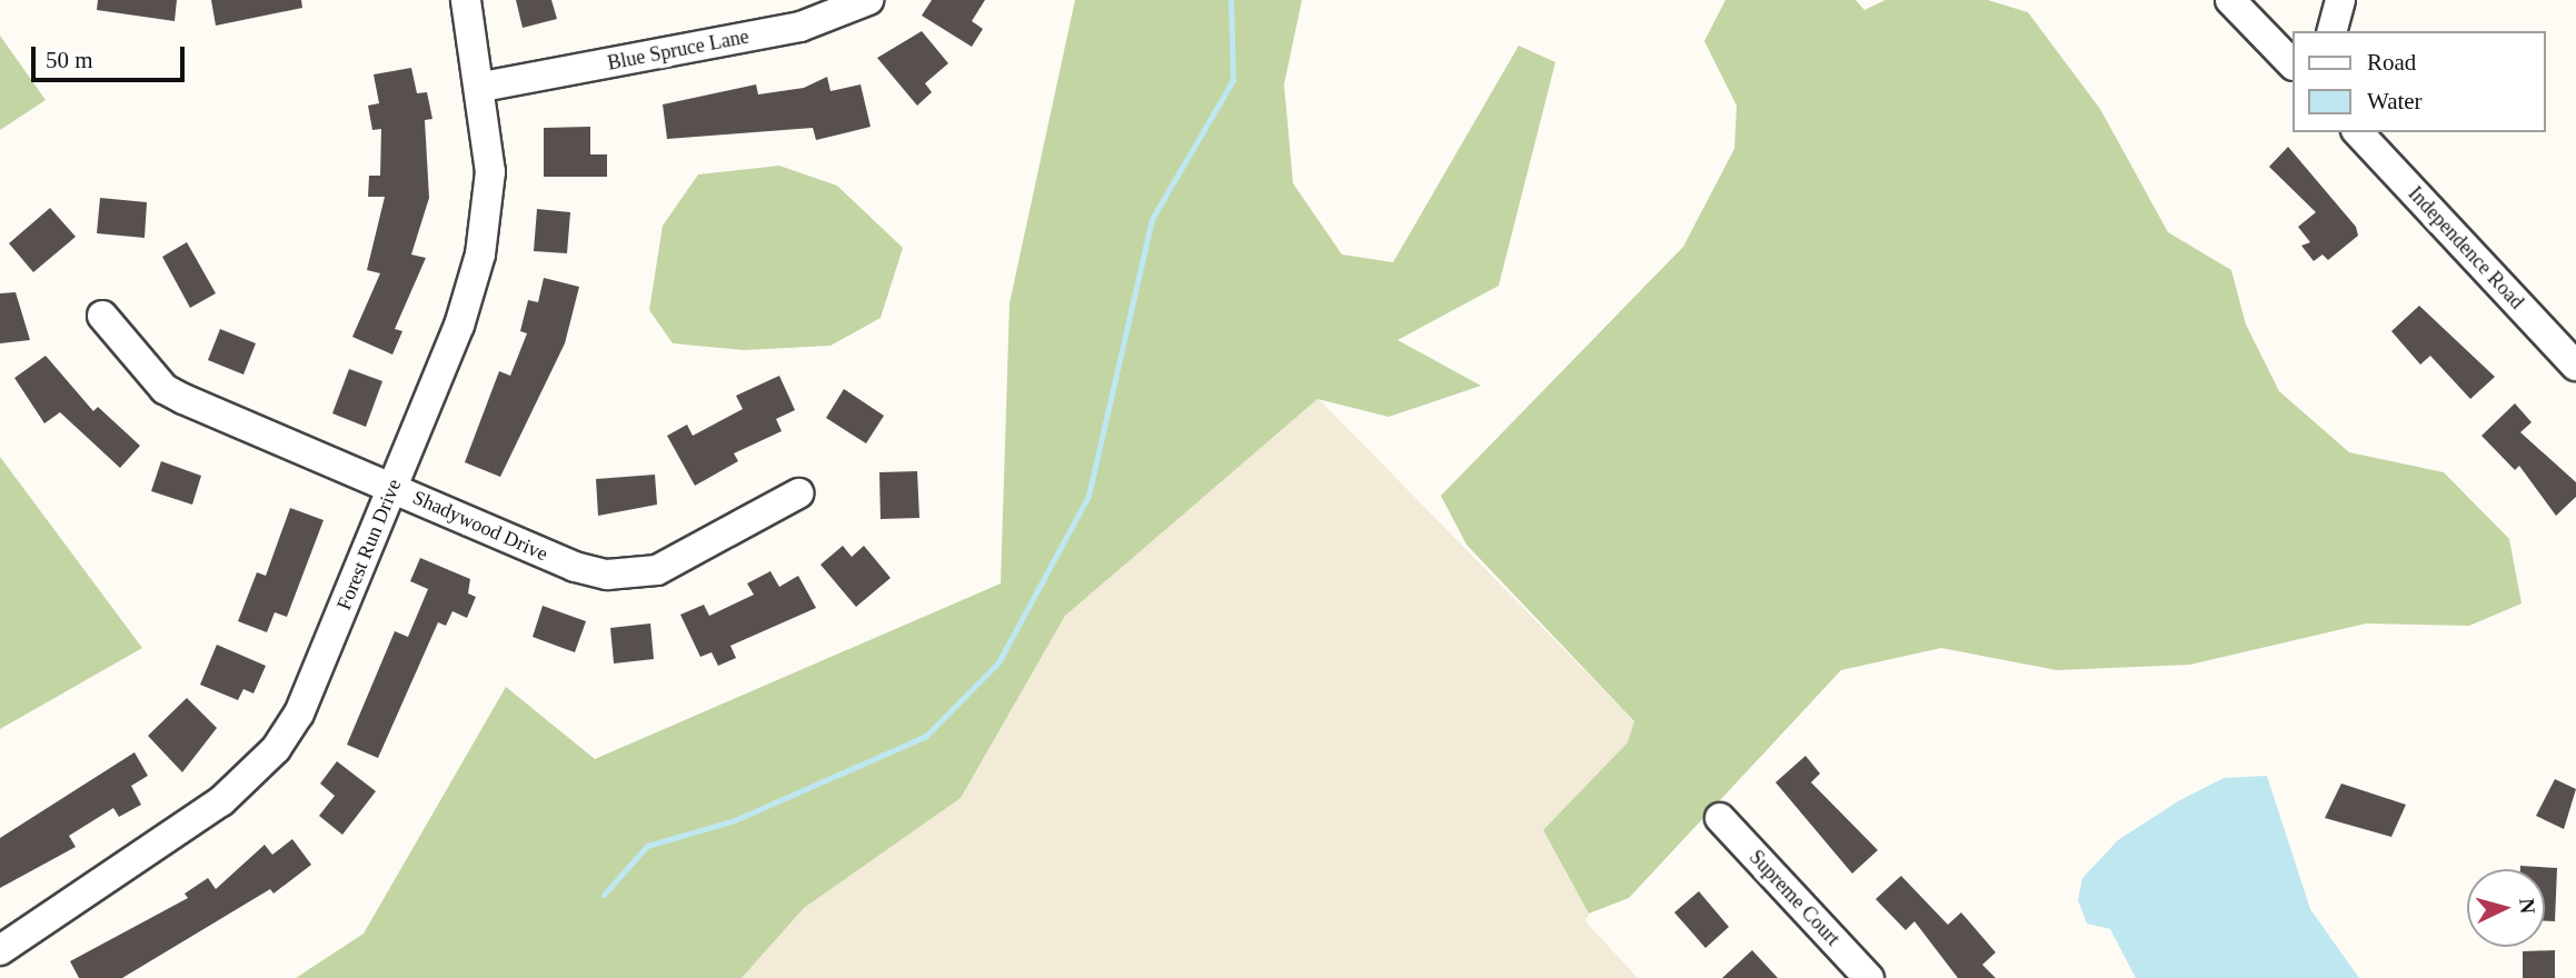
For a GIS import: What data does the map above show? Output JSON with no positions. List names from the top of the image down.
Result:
{
  "streets": {
    "street": [
      "Blue Spruce Lane",
      "Independence Road",
      "Shadywood Drive",
      "Forest Run Drive",
      "Supreme Court"
    ]
  },
  "crossings": [
    ["Blue Spruce Lane", "Forest Run Drive"],
    ["Shadywood Drive", "Forest Run Drive"]
  ],
  "legend": ["Road", "Water"],
  "scale_bar": "50 m",
  "north": "right"
}
